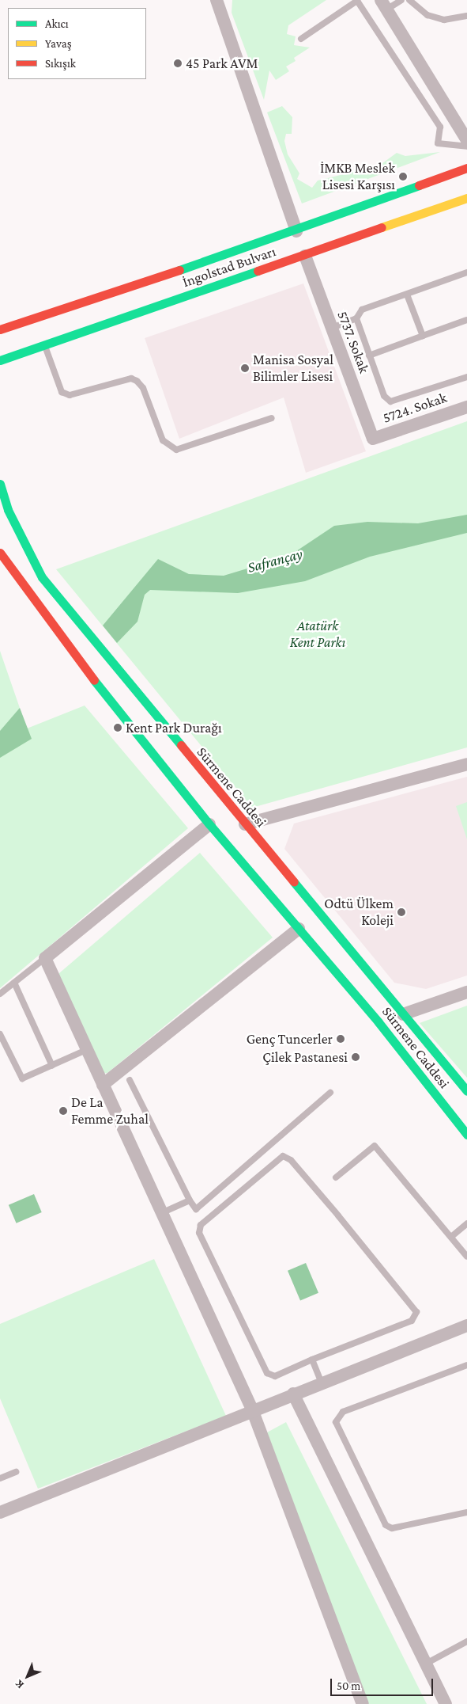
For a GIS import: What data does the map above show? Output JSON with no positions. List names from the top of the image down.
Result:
{
  "streets": {
    "main road": ["İngolstad Bulvarı", "Sürmene Caddesi"],
    "street": ["5737. Sokak", "5724. Sokak"]
  },
  "crossings": [
    ["İngolstad Bulvarı", "5737. Sokak"],
    ["5737. Sokak", "5724. Sokak"]
  ],
  "water": ["Safrançay"],
  "parks": ["Atatürk Kent Parkı"],
  "places": [
    "45 Park AVM",
    "İMKB Meslek Lisesi Karşısı",
    "Manisa Sosyal Bilimler Lisesi",
    "Kent Park Durağı",
    "Odtü Ülkem Koleji",
    "Genç Tuncerler",
    "Çilek Pastanesi",
    "De La Femme Zuhal"
  ],
  "legend": ["Akıcı", "Yavaş", "Sıkışık"],
  "scale_bar": "50 m",
  "north": "bottom left"
}
